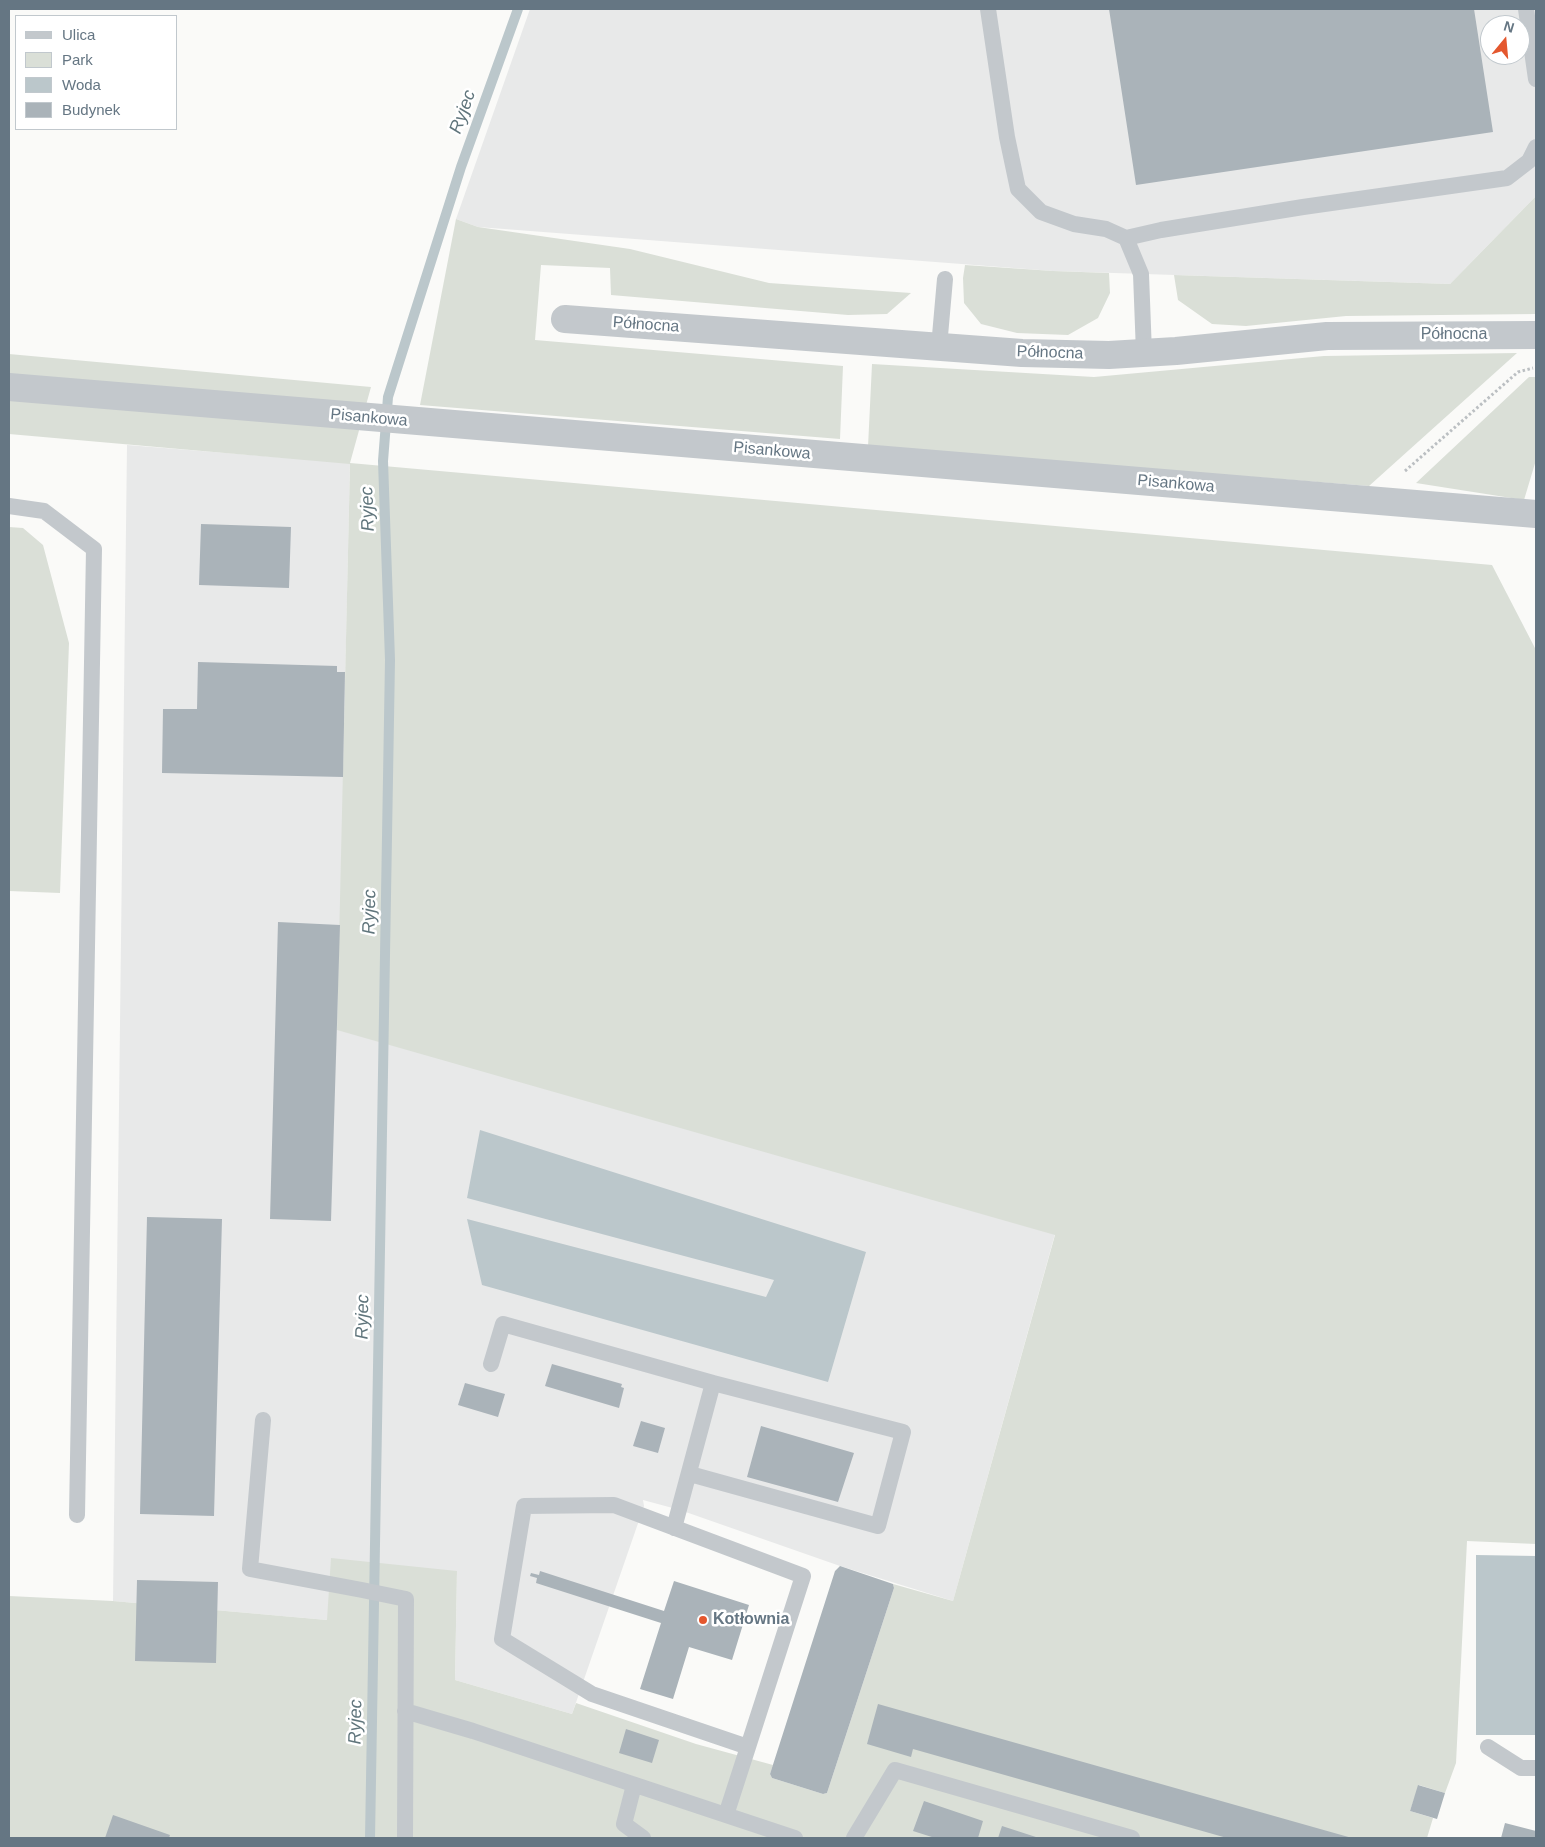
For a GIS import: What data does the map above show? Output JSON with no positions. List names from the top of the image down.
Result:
{
  "streets": {
    "street": ["Północna", "Pisankowa"]
  },
  "water": ["Ryjec"],
  "places": ["Kotłownia"],
  "legend": [
    "Ulica",
    "Park",
    "Woda",
    "Budynek"
  ],
  "north": "top"
}
